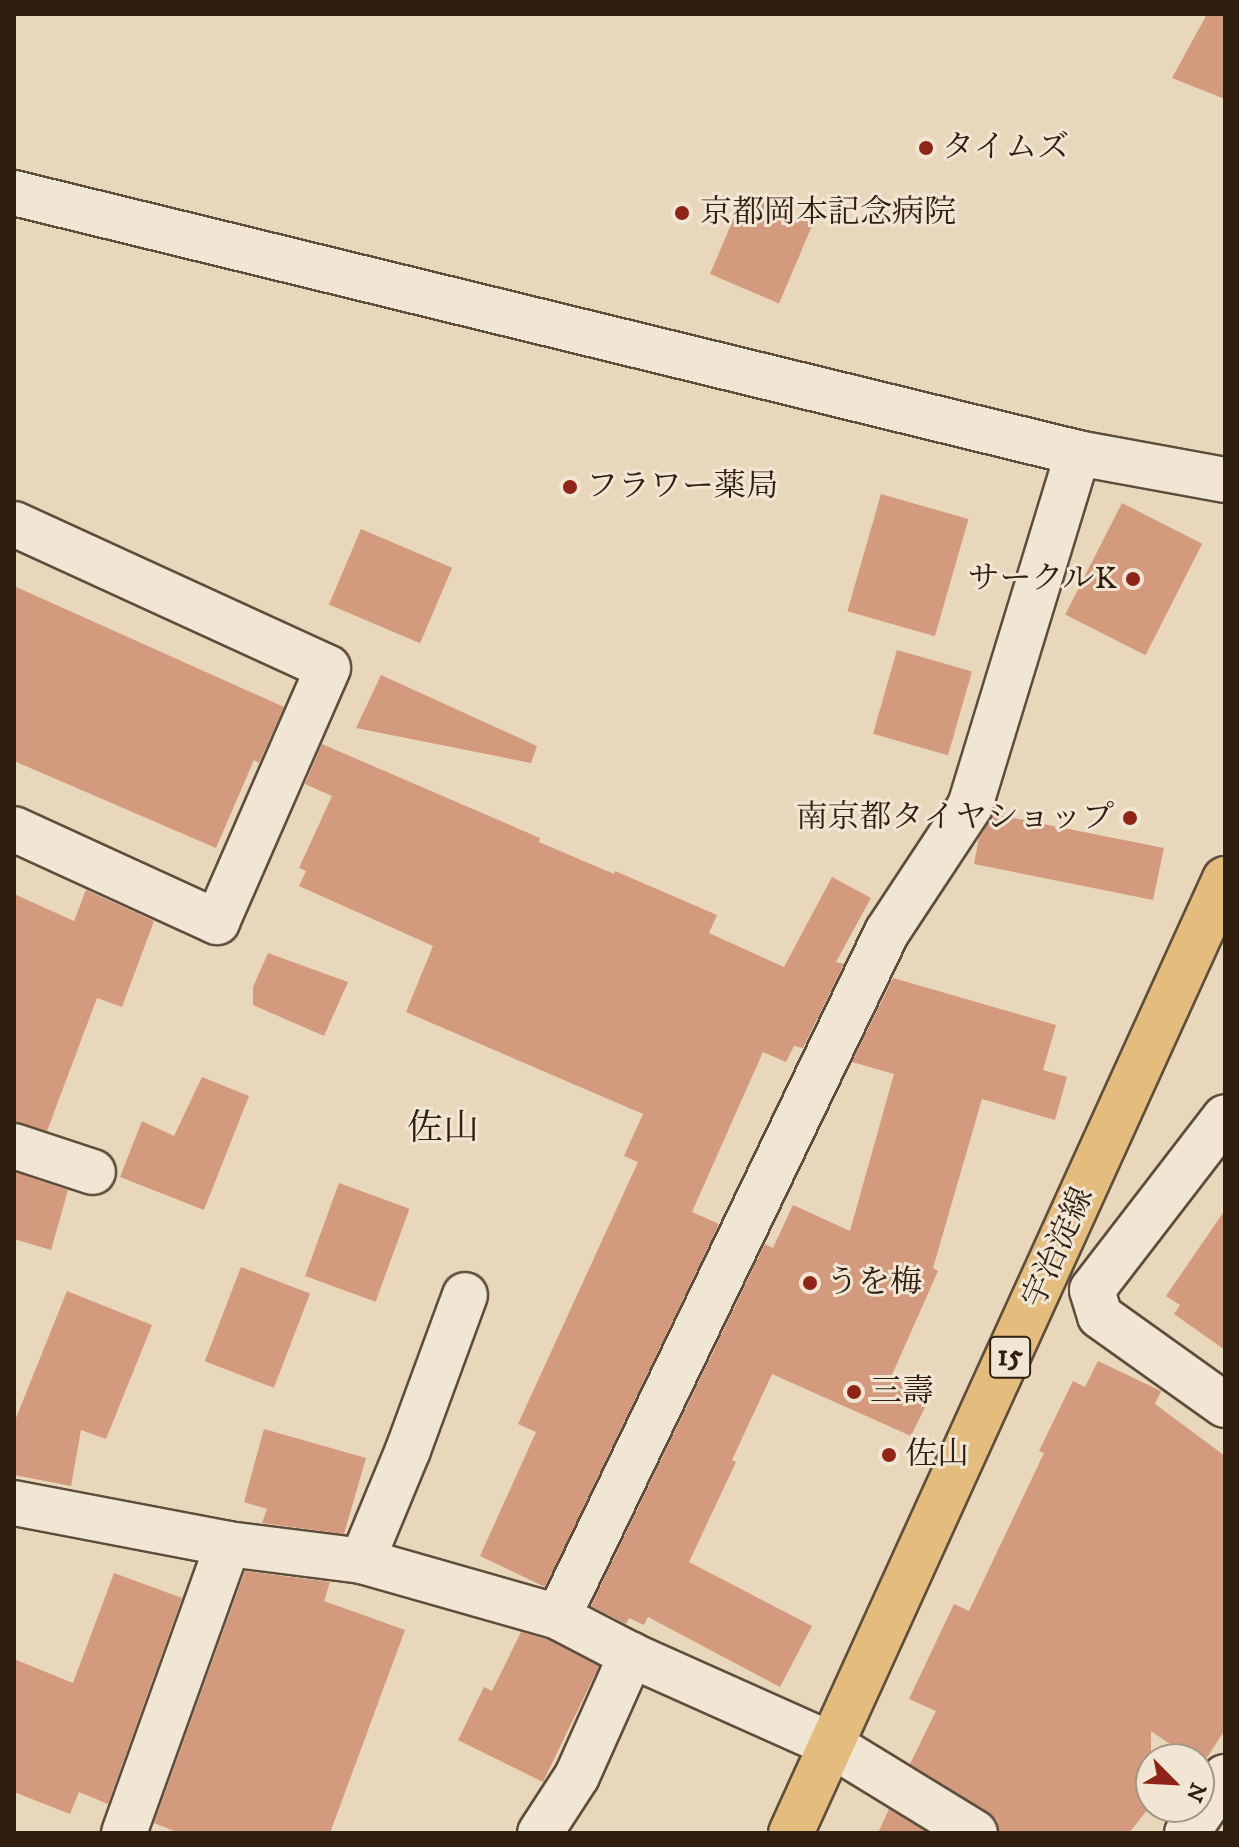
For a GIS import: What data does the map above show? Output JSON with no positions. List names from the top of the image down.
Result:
{
  "streets": {
    "main road": ["宇治淀線", "15"]
  },
  "districts": ["佐山"],
  "places": [
    "タイムズ",
    "京都岡本記念病院",
    "フラワー薬局",
    "サークルK",
    "南京都タイヤショップ",
    "うを梅",
    "三壽",
    "佐山"
  ],
  "north": "bottom right"
}
